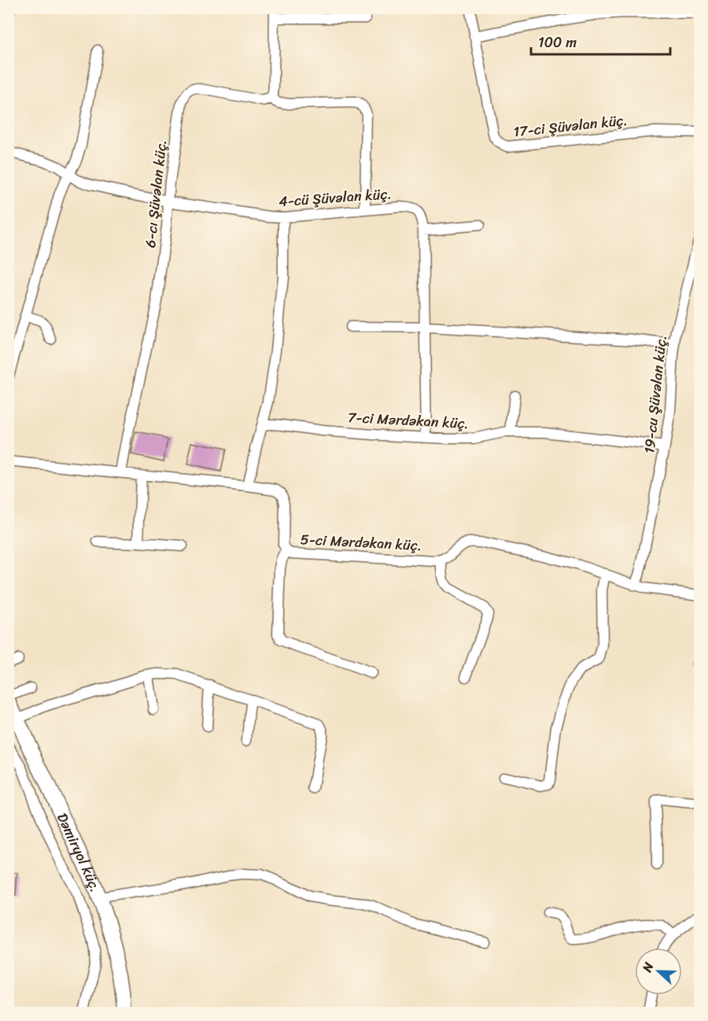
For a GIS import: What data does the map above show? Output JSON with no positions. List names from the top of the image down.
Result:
{
  "streets": {
    "main road": ["Dəmiryol küç."],
    "street": [
      "17-ci Şüvəlan küç.",
      "6-cı Şüvəlan küç.",
      "4-cü Şüvəlan küç.",
      "19-cu Şüvəlan küç.",
      "7-ci Mərdəkan küç.",
      "5-ci Mərdəkan küç."
    ]
  },
  "crossings": [
    ["6-cı Şüvəlan küç.", "4-cü Şüvəlan küç."],
    ["6-cı Şüvəlan küç.", "5-ci Mərdəkan küç."],
    ["4-cü Şüvəlan küç.", "7-ci Mərdəkan küç."],
    ["19-cu Şüvəlan küç.", "7-ci Mərdəkan küç."],
    ["19-cu Şüvəlan küç.", "5-ci Mərdəkan küç."]
  ],
  "scale_bar": "100 m",
  "north": "left"
}
